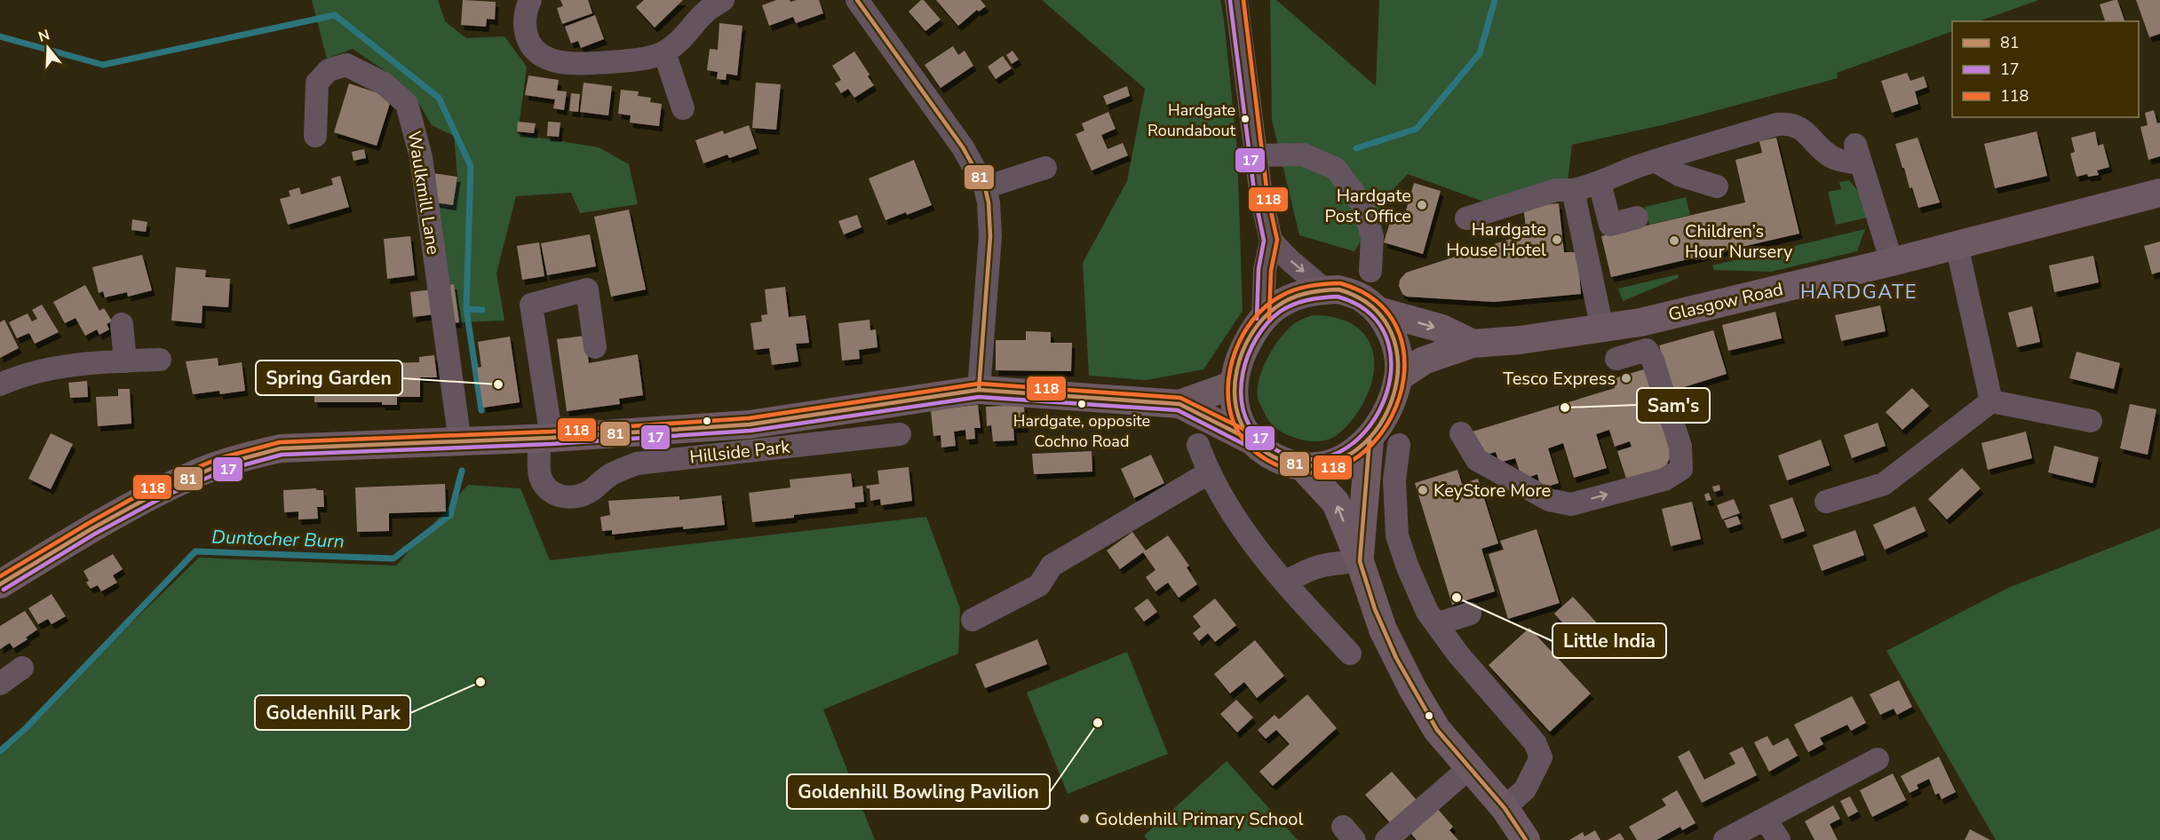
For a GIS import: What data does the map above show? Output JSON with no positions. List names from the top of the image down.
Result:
{
  "streets": {
    "main road": ["Glasgow Road"],
    "street": ["Waulkmill Lane", "Hillside Park"]
  },
  "districts": ["HARDGATE"],
  "water": ["Duntocher Burn"],
  "places": [
    "Hardgate Roundabout",
    "Hardgate Post Office",
    "Hardgate House Hotel",
    "Children’s Hour Nursery",
    "Tesco Express",
    "Spring Garden",
    "Hardgate, opposite Cochno Road",
    "Sam's",
    "KeyStore More",
    "Little India",
    "Goldenhill Park",
    "Goldenhill Bowling Pavilion",
    "Goldenhill Primary School"
  ],
  "lines": ["transit line 81", "transit line 118", "transit line 17"],
  "legend": ["81", "17", "118"],
  "north": "top"
}
